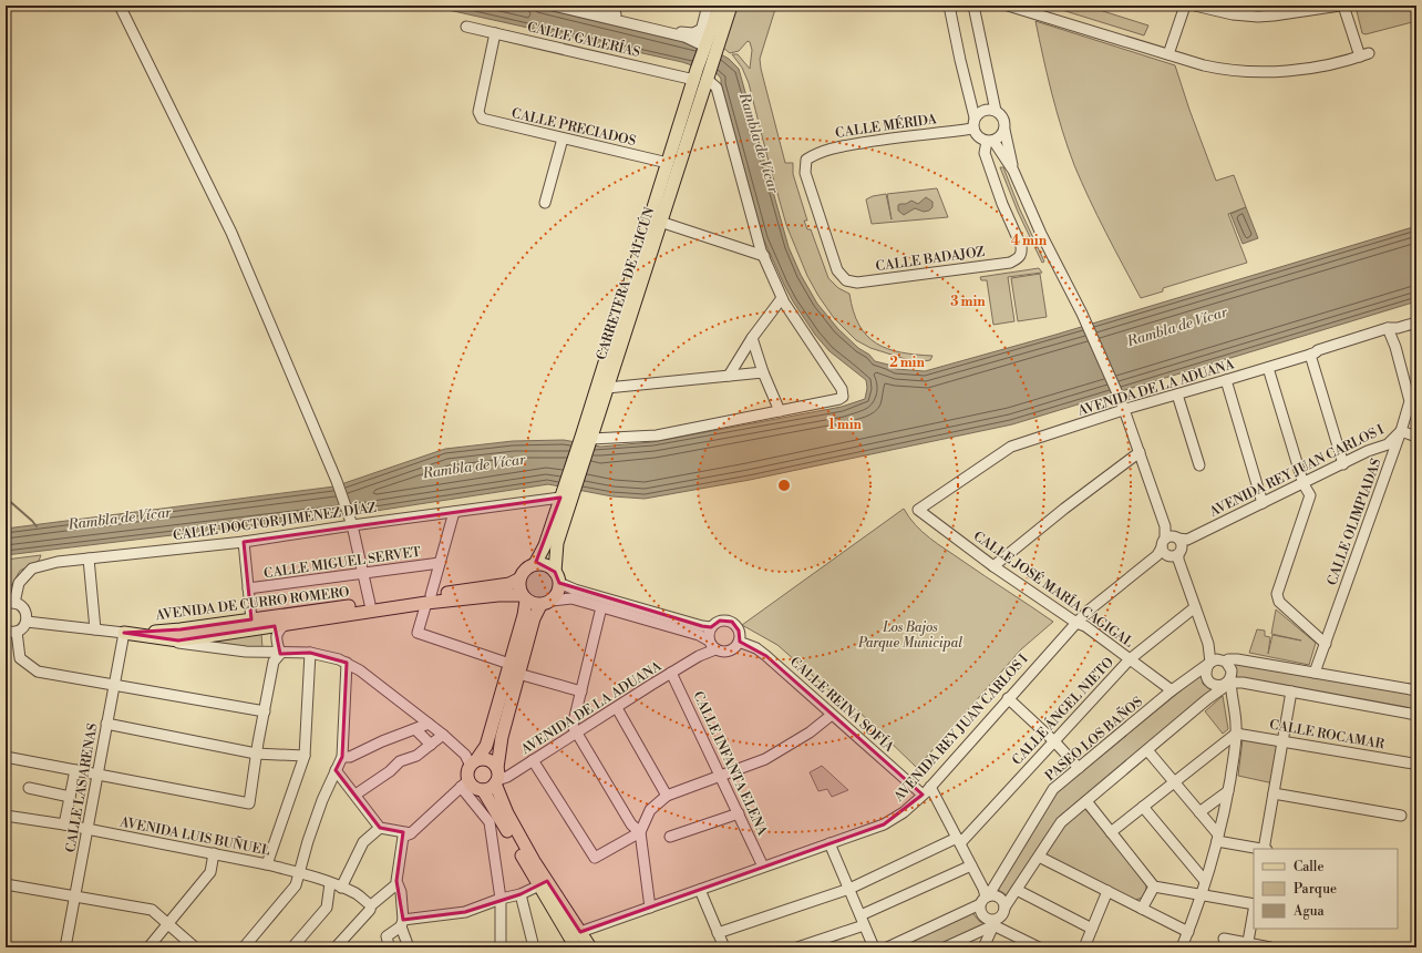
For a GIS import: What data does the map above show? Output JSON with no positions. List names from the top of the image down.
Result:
{
  "streets": {
    "main road": ["CARRETERA DE ALICÚN", "AVENIDA DE CURRO ROMERO"],
    "street": [
      "CALLE GALERÍAS",
      "CALLE MÉRIDA",
      "CALLE PRECIADOS",
      "CALLE BADAJOZ",
      "AVENIDA DE LA ADUANA",
      "AVENIDA REY JUAN CARLOS I",
      "CALLE DOCTOR JIMÉNEZ DÍAZ",
      "CALLE OLIMPIADAS",
      "CALLE MIGUEL SERVET",
      "CALLE JOSÉ MARÍA CAGIGAL",
      "CALLE REINA SOFÍA",
      "CALLE ÁNGEL NIETO",
      "CALLE ROCAMAR",
      "PASEO LOS BAÑOS",
      "CALLE INFANTA ELENA",
      "CALLE LAS ARENAS",
      "AVENIDA LUIS BUÑUEL"
    ]
  },
  "crossings": [
    ["CALLE GALERÍAS", "CALLE PRECIADOS"],
    ["CALLE GALERÍAS", "CARRETERA DE ALICÚN"],
    ["CALLE MÉRIDA", "CALLE BADAJOZ"],
    ["CALLE PRECIADOS", "CARRETERA DE ALICÚN"],
    ["CARRETERA DE ALICÚN", "CALLE DOCTOR JIMÉNEZ DÍAZ"],
    ["CARRETERA DE ALICÚN", "AVENIDA DE CURRO ROMERO"],
    ["AVENIDA DE LA ADUANA", "CALLE OLIMPIADAS"],
    ["AVENIDA DE LA ADUANA", "CALLE JOSÉ MARÍA CAGIGAL"],
    ["AVENIDA DE LA ADUANA", "CALLE REINA SOFÍA"],
    ["AVENIDA DE LA ADUANA", "CALLE INFANTA ELENA"],
    ["AVENIDA REY JUAN CARLOS I", "CALLE OLIMPIADAS"],
    ["AVENIDA REY JUAN CARLOS I", "CALLE JOSÉ MARÍA CAGIGAL"],
    ["AVENIDA REY JUAN CARLOS I", "CALLE REINA SOFÍA"],
    ["AVENIDA REY JUAN CARLOS I", "CALLE INFANTA ELENA"],
    ["CALLE JOSÉ MARÍA CAGIGAL", "CALLE ÁNGEL NIETO"],
    ["CALLE JOSÉ MARÍA CAGIGAL", "PASEO LOS BAÑOS"],
    ["AVENIDA DE CURRO ROMERO", "CALLE LAS ARENAS"],
    ["CALLE LAS ARENAS", "AVENIDA LUIS BUÑUEL"]
  ],
  "water": ["Rambla de Vícar"],
  "parks": ["Los Bajos Parque Municipal"],
  "legend": ["Calle", "Parque", "Agua"],
  "rings": [
    "4 min",
    "3 min",
    "2 min",
    "1 min"
  ]
}
